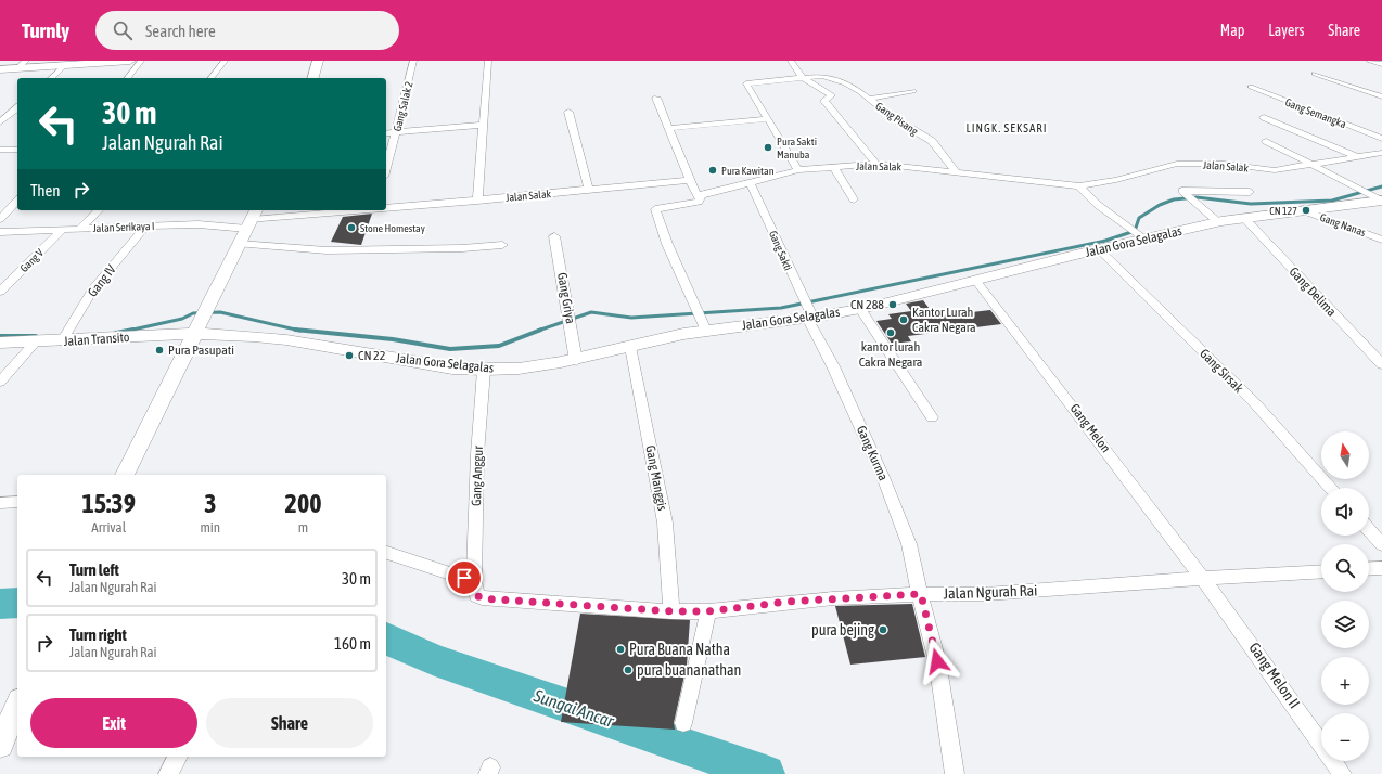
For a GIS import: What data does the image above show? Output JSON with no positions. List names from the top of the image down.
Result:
{
  "streets": {
    "street": [
      "Gang Salak 2",
      "Gang Semangka",
      "Gang Pisang",
      "Jalan Salak",
      "Gang Nanas",
      "Jalan Serikaya I",
      "Jalan Gora Selagalas",
      "Gang Sakti",
      "Gang V",
      "Gang IV",
      "Gang Delima",
      "Gang Griya",
      "Jalan Transito",
      "Gang Sirsak",
      "Gang Melon",
      "Gang Kurma",
      "Gang Anggur",
      "Gang Manggis",
      "Jalan Ngurah Rai",
      "Gang Melon II"
    ]
  },
  "crossings": [
    ["Gang Pisang", "Jalan Salak"],
    ["Jalan Salak", "Jalan Serikaya I"],
    ["Jalan Salak", "Jalan Gora Selagalas"],
    ["Jalan Salak", "Gang Sakti"],
    ["Gang Nanas", "Jalan Gora Selagalas"],
    ["Jalan Serikaya I", "Gang V"],
    ["Jalan Serikaya I", "Gang IV"],
    ["Jalan Gora Selagalas", "Gang Sakti"],
    ["Jalan Gora Selagalas", "Gang Delima"],
    ["Jalan Gora Selagalas", "Gang Griya"],
    ["Jalan Gora Selagalas", "Jalan Transito"],
    ["Jalan Gora Selagalas", "Gang Sirsak"],
    ["Jalan Gora Selagalas", "Gang Melon"],
    ["Jalan Gora Selagalas", "Gang Kurma"],
    ["Jalan Gora Selagalas", "Gang Anggur"],
    ["Jalan Gora Selagalas", "Gang Manggis"],
    ["Gang Sakti", "Gang Kurma"],
    ["Gang IV", "Jalan Transito"],
    ["Gang Melon", "Jalan Ngurah Rai"],
    ["Gang Melon", "Gang Melon II"],
    ["Gang Kurma", "Jalan Ngurah Rai"],
    ["Gang Anggur", "Jalan Ngurah Rai"],
    ["Gang Manggis", "Jalan Ngurah Rai"],
    ["Jalan Ngurah Rai", "Gang Melon II"]
  ],
  "districts": ["LINGK. SEKSARI"],
  "water": ["Sungai Ancar"],
  "places": [
    "Pura Sakti Manuba",
    "Pura Kawitan",
    "CN 127",
    "Stone Homestay",
    "CN 288",
    "Kantor Lurah Cakra Negara",
    "kantor lurah Cakra Negara",
    "Pura Pasupati",
    "CN 22",
    "pura bejing",
    "Pura Buana Natha",
    "pura buananathan"
  ],
  "north": "top",
  "page": {
    "header": "Turnly",
    "search": "Search here",
    "nav": ["Map", "Layers", "Share"],
    "turn": ["30 m", "Jalan Ngurah Rai"],
    "then": "Then",
    "map_buttons": ["+", "−"],
    "eta": [
      "15:39",
      "Arrival",
      "3",
      "min",
      "200",
      "m"
    ],
    "list": [
      {
        "name": "Turn left",
        "note": "Jalan Ngurah Rai",
        "value": "30 m"
      },
      {
        "name": "Turn right",
        "note": "Jalan Ngurah Rai",
        "value": "160 m"
      }
    ],
    "buttons": ["Exit", "Share"]
  }
}
